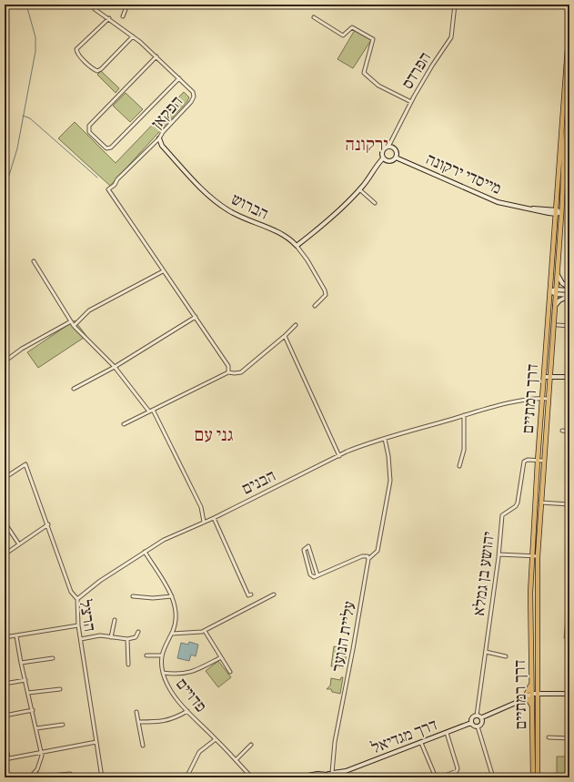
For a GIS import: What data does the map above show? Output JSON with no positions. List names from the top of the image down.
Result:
{
  "streets": {
    "main road": ["דרך רמתיים"],
    "street": [
      "הפרדס",
      "הפקאן",
      "מייסדי ירקונה",
      "הברוש",
      "הבנים",
      "יהושע בן גמלא",
      "הרצל",
      "עליית הנוער",
      "פדויים",
      "דרך מגדיאל"
    ]
  },
  "crossings": [
    ["הפרדס", "מייסדי ירקונה"],
    ["הפקאן", "הברוש"],
    ["מייסדי ירקונה", "דרך רמתיים"],
    ["דרך רמתיים", "הבנים"],
    ["דרך רמתיים", "יהושע בן גמלא"],
    ["הבנים", "הרצל"],
    ["הבנים", "פדויים"],
    ["יהושע בן גמלא", "דרך מגדיאל"],
    ["עליית הנוער", "דרך מגדיאל"]
  ],
  "districts": ["ירקונה", "גני עם"]
}
